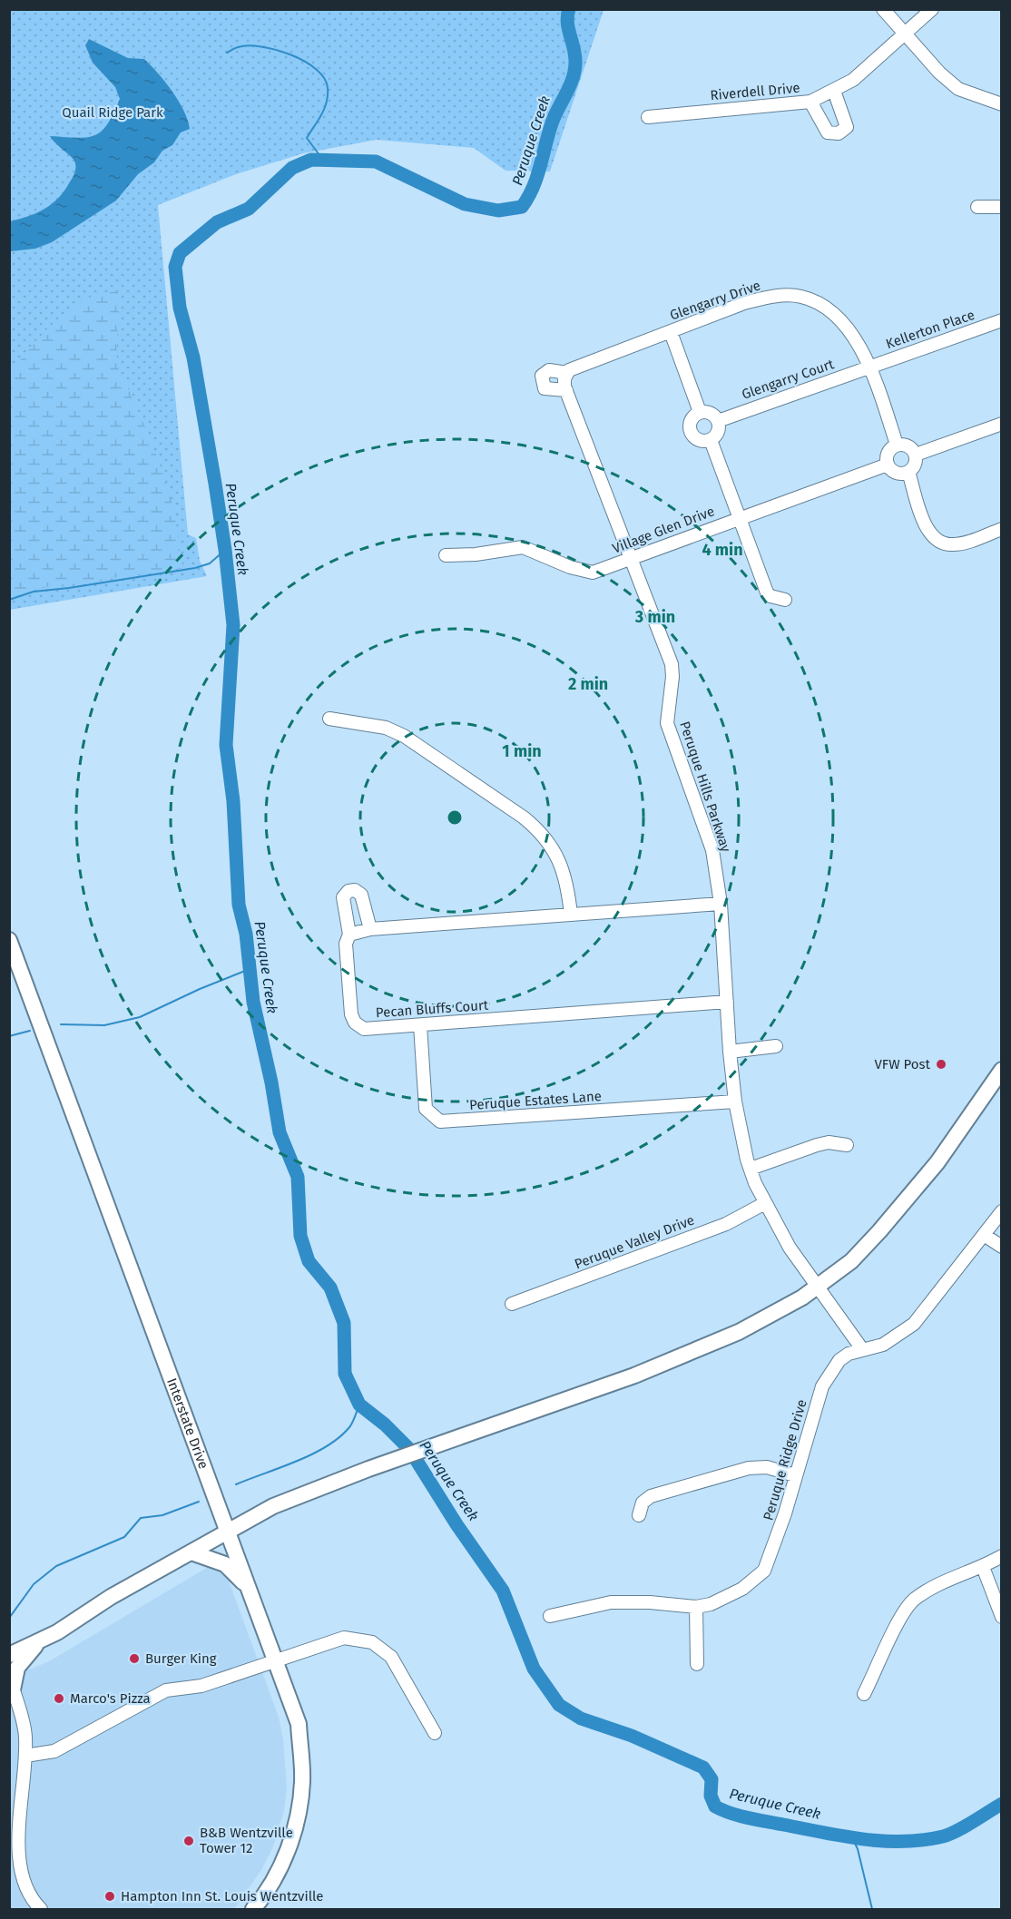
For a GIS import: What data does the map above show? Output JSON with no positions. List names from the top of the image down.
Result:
{
  "streets": {
    "main road": ["Interstate Drive"],
    "street": [
      "Riverdell Drive",
      "Glengarry Drive",
      "Kellerton Place",
      "Glengarry Court",
      "Village Glen Drive",
      "Peruque Hills Parkway",
      "Pecan Bluffs Court",
      "Peruque Estates Lane",
      "Peruque Valley Drive",
      "Peruque Ridge Drive"
    ]
  },
  "crossings": [
    ["Glengarry Drive", "Kellerton Place"],
    ["Glengarry Drive", "Glengarry Court"],
    ["Glengarry Drive", "Village Glen Drive"],
    ["Glengarry Drive", "Peruque Hills Parkway"],
    ["Kellerton Place", "Glengarry Court"],
    ["Village Glen Drive", "Peruque Hills Parkway"],
    ["Peruque Hills Parkway", "Pecan Bluffs Court"],
    ["Peruque Hills Parkway", "Peruque Estates Lane"],
    ["Peruque Hills Parkway", "Peruque Valley Drive"],
    ["Peruque Hills Parkway", "Peruque Ridge Drive"],
    ["Pecan Bluffs Court", "Peruque Estates Lane"]
  ],
  "water": ["Peruque Creek"],
  "parks": ["Quail Ridge Park"],
  "places": [
    "VFW Post",
    "Burger King",
    "Marco's Pizza",
    "B&B Wentzville Tower 12",
    "Hampton Inn St. Louis Wentzville"
  ],
  "rings": [
    "4 min",
    "3 min",
    "2 min",
    "1 min"
  ]
}
